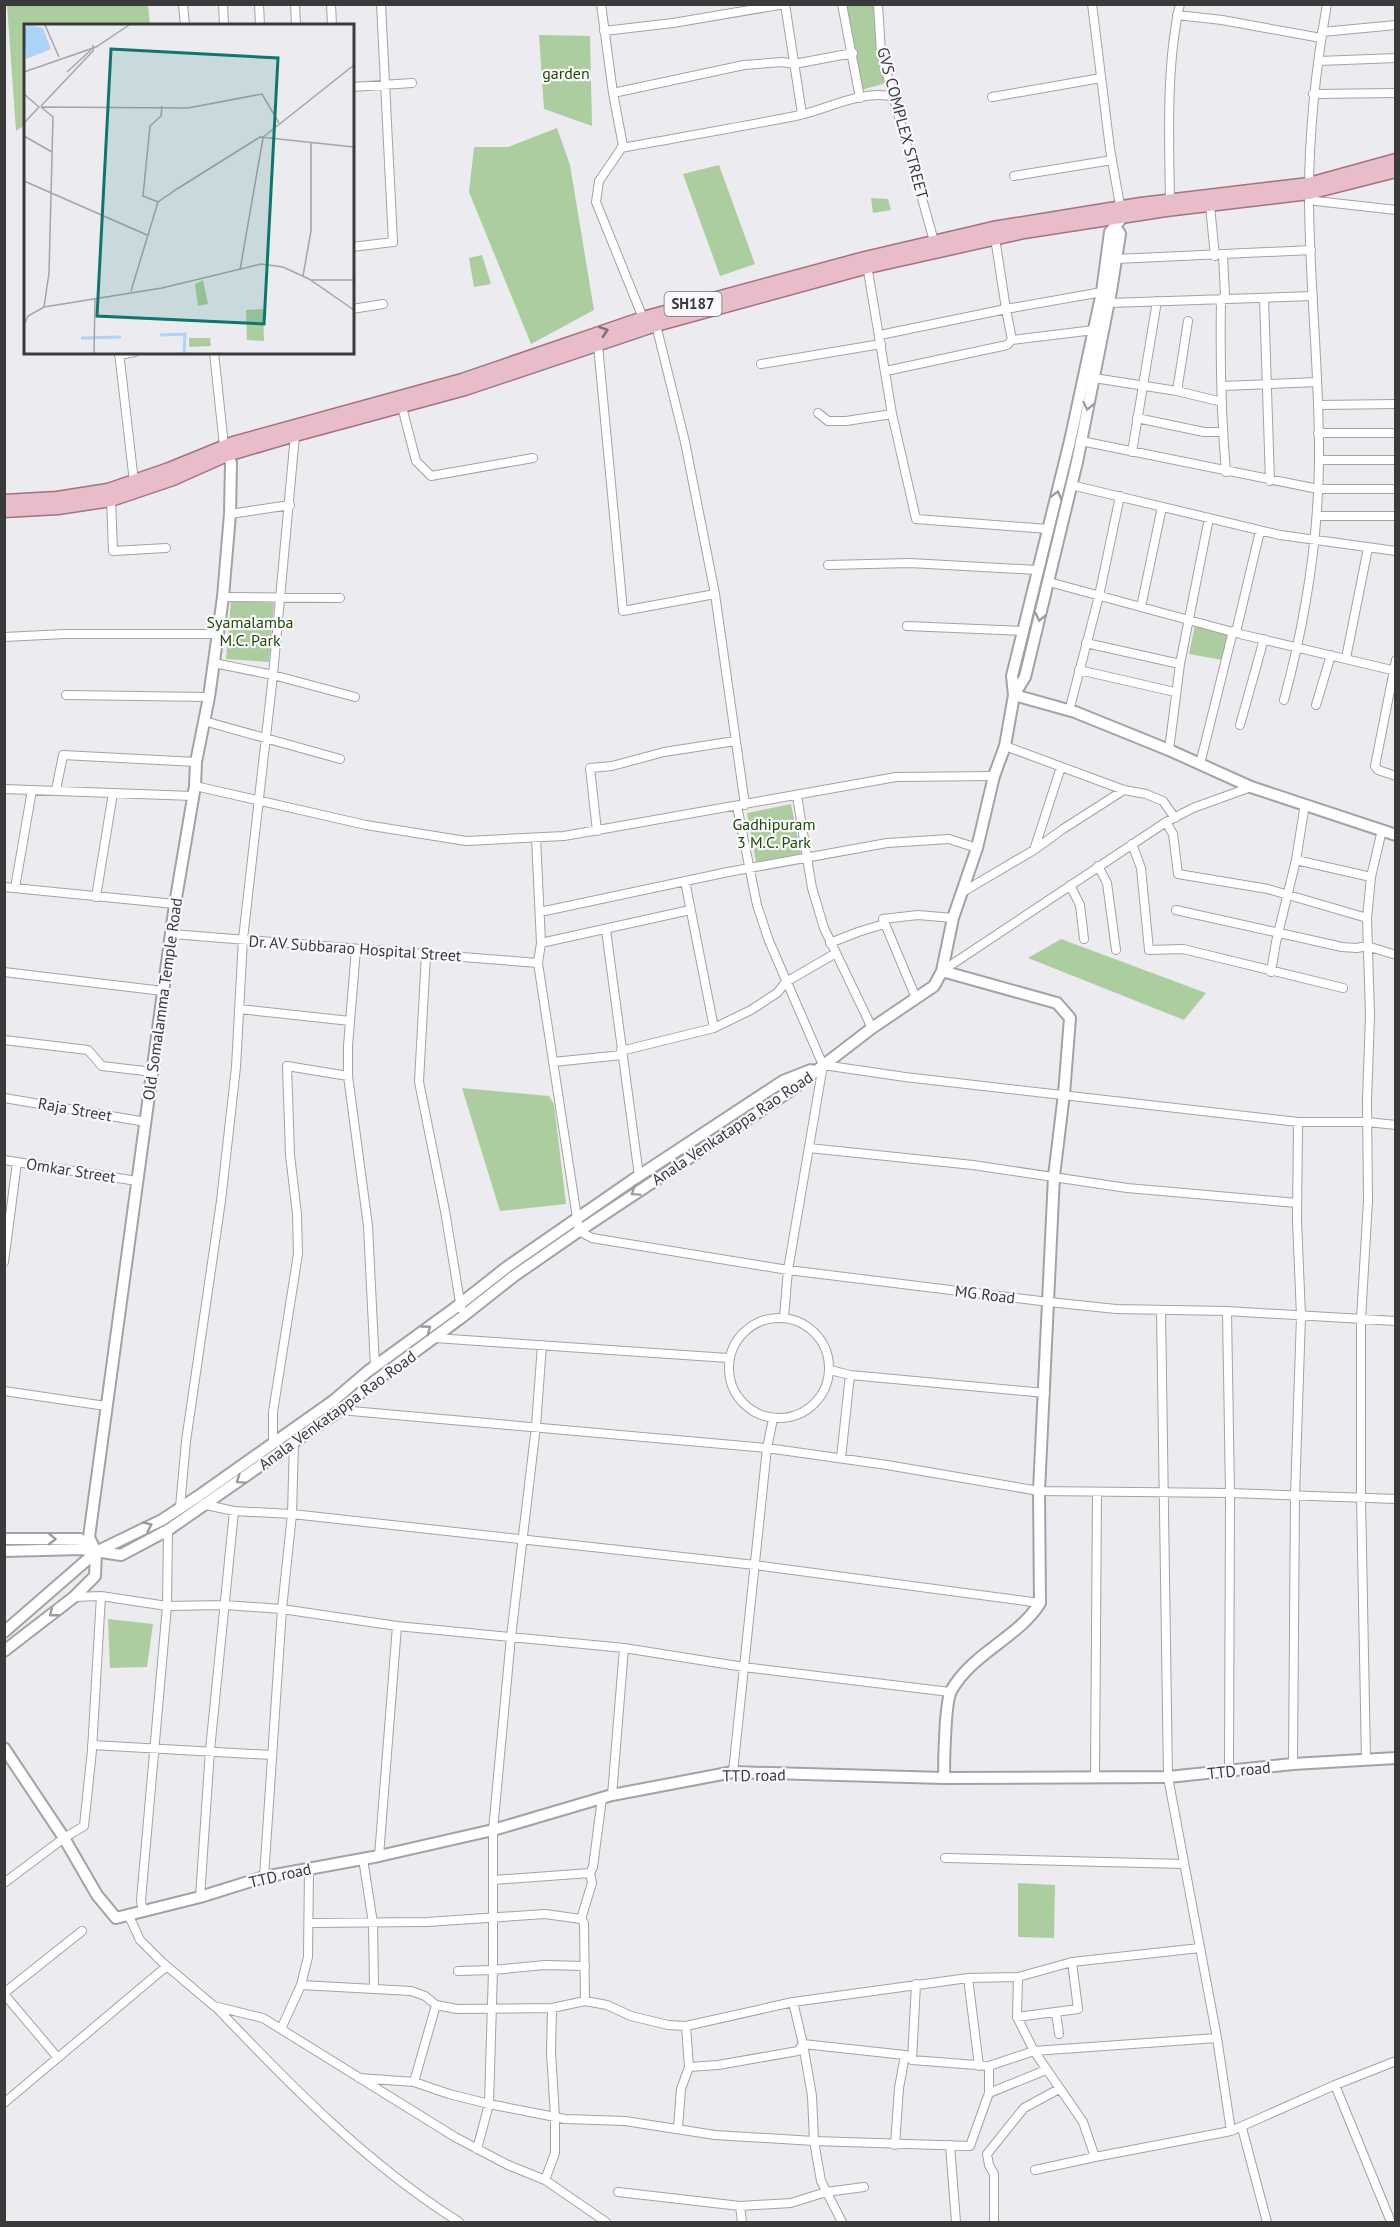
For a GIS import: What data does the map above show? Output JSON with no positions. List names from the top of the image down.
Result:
{
  "streets": {
    "main road": ["SH187"],
    "street": [
      "GVS COMPLEX STREET",
      "Dr. AV Subbarao Hospital Street",
      "Old Somalamma Temple Road",
      "Raja Street",
      "Anala Venkatappa Rao Road",
      "Omkar Street",
      "MG Road",
      "TTD road"
    ]
  },
  "crossings": [
    ["GVS COMPLEX STREET", "SH187"],
    ["SH187", "Old Somalamma Temple Road"],
    ["Dr. AV Subbarao Hospital Street", "Old Somalamma Temple Road"],
    ["Old Somalamma Temple Road", "Raja Street"],
    ["Old Somalamma Temple Road", "Anala Venkatappa Rao Road"],
    ["Old Somalamma Temple Road", "Omkar Street"],
    ["Anala Venkatappa Rao Road", "MG Road"]
  ],
  "parks": ["garden", "Syamalamba M.C. Park", "Gadhipuram 3 M.C. Park"]
}
